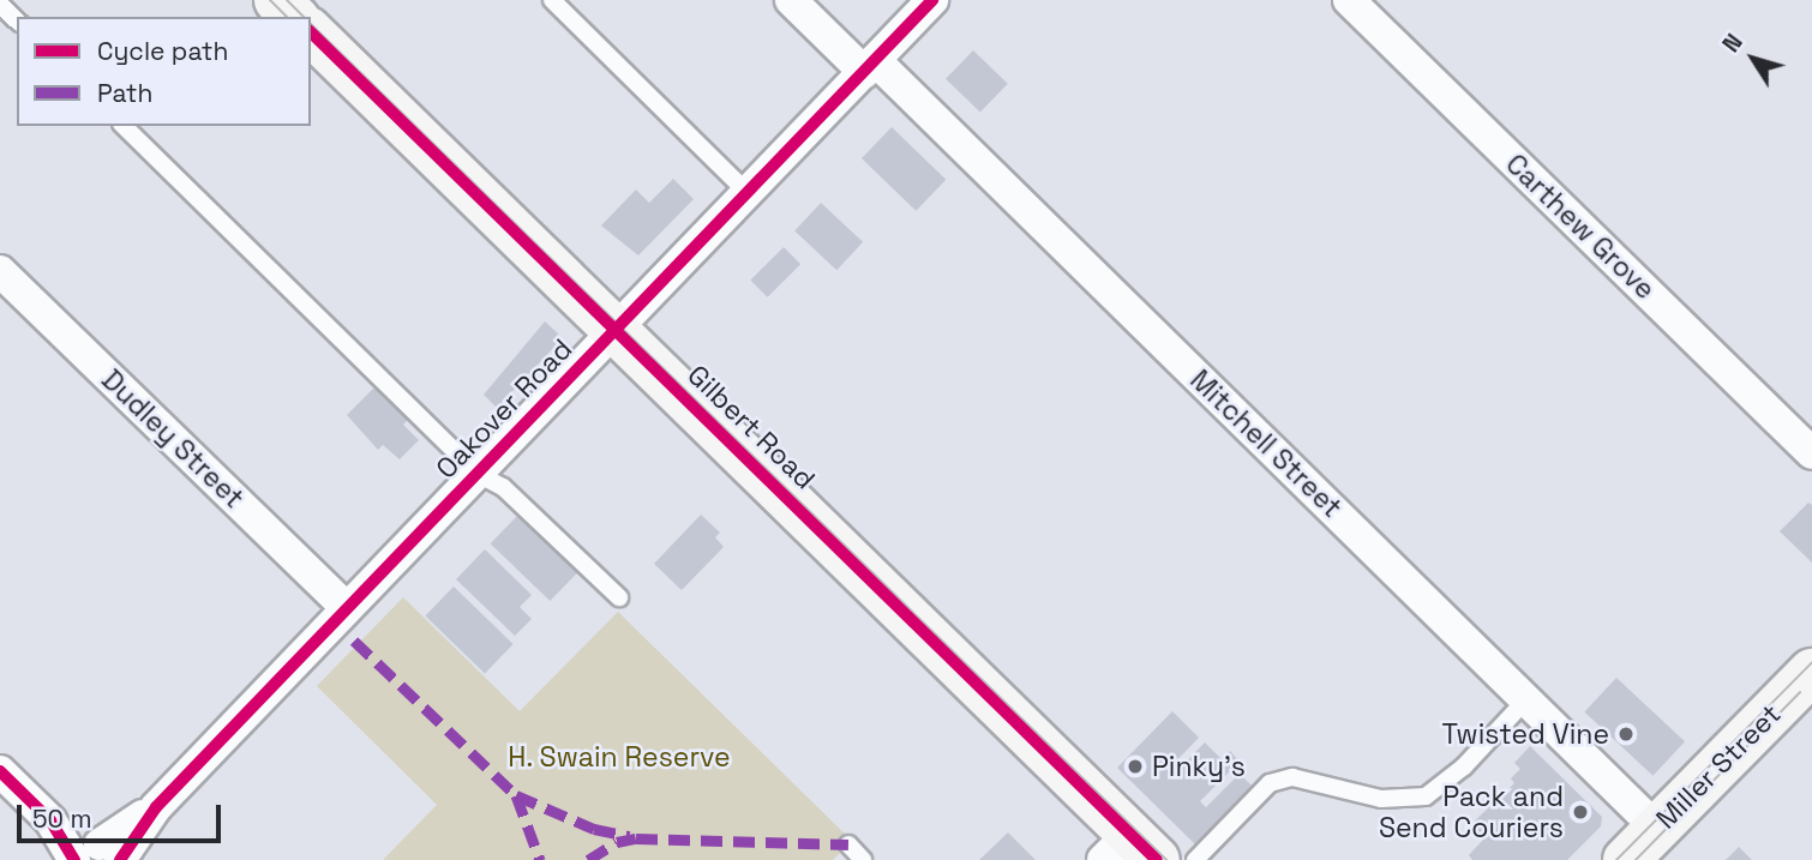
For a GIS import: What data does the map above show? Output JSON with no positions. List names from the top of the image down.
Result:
{
  "streets": {
    "street": [
      "Carthew Grove",
      "Oakover Road",
      "Gilbert Road",
      "Dudley Street",
      "Mitchell Street",
      "Miller Street"
    ]
  },
  "crossings": [
    ["Oakover Road", "Gilbert Road"],
    ["Oakover Road", "Dudley Street"],
    ["Oakover Road", "Mitchell Street"],
    ["Mitchell Street", "Miller Street"]
  ],
  "parks": ["H. Swain Reserve"],
  "places": ["Twisted Vine", "Pinky's", "Pack and Send Couriers"],
  "legend": ["Cycle path", "Path"],
  "scale_bar": "50 m",
  "north": "top left"
}
